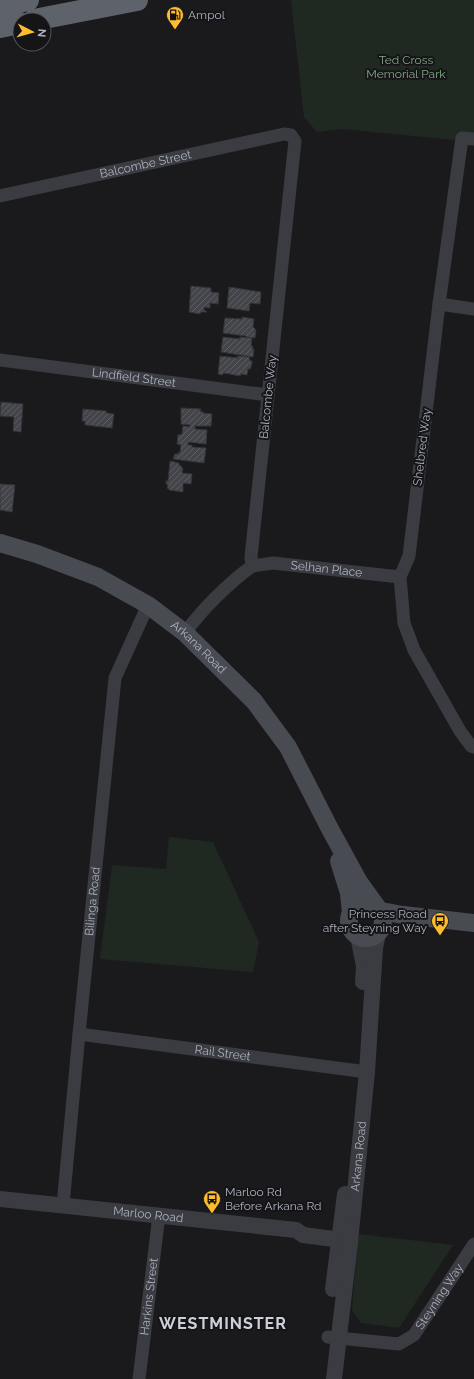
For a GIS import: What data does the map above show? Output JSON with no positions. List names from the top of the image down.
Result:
{
  "streets": {
    "main road": ["Arkana Road"],
    "street": [
      "Balcombe Street",
      "Lindfield Street",
      "Balcombe Way",
      "Shelbred Way",
      "Selhan Place",
      "Bilinga Road",
      "Rail Street",
      "Marloo Road",
      "Steyning Way",
      "Harkins Street"
    ]
  },
  "crossings": [
    ["Balcombe Street", "Balcombe Way"],
    ["Lindfield Street", "Balcombe Way"],
    ["Balcombe Way", "Selhan Place"],
    ["Shelbred Way", "Selhan Place"],
    ["Arkana Road", "Bilinga Road"],
    ["Arkana Road", "Rail Street"],
    ["Arkana Road", "Marloo Road"],
    ["Arkana Road", "Steyning Way"],
    ["Bilinga Road", "Rail Street"],
    ["Bilinga Road", "Marloo Road"],
    ["Marloo Road", "Harkins Street"]
  ],
  "districts": ["WESTMINSTER"],
  "parks": ["Ted Cross Memorial Park"],
  "places": {
    "fuel station": ["Ampol"],
    "bus stop": ["Princess Road after Steyning Way", "Marloo Rd Before Arkana Rd"]
  },
  "north": "right"
}
